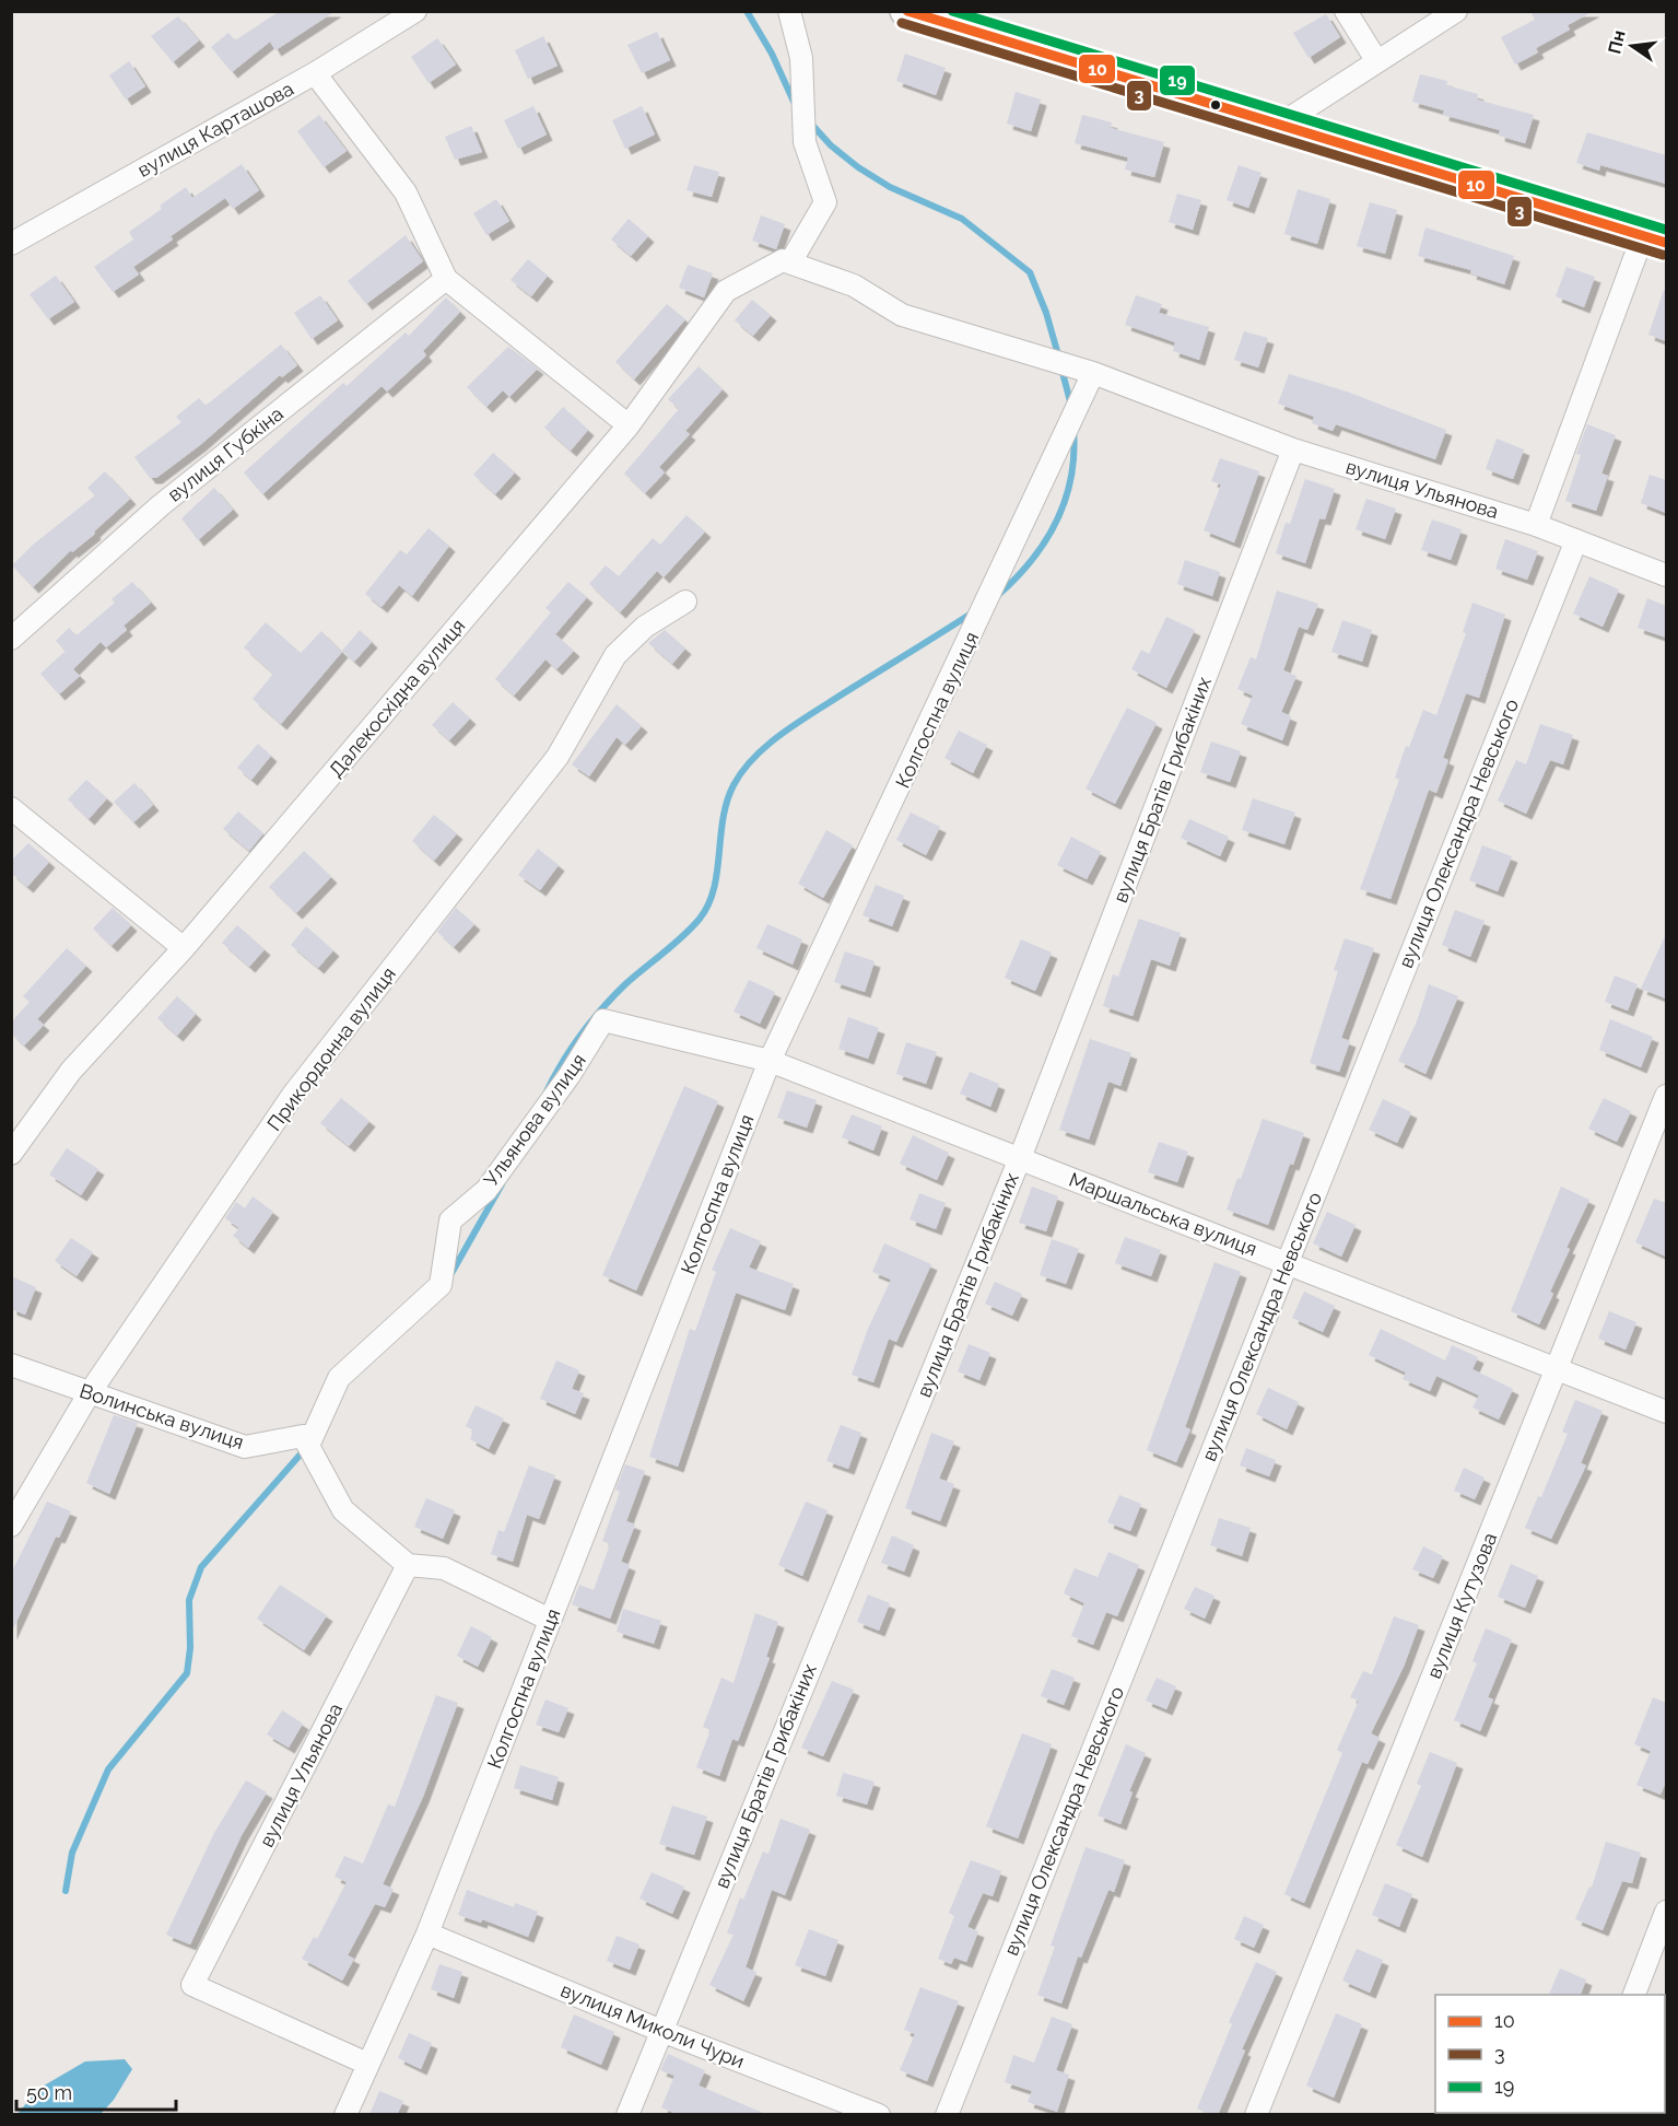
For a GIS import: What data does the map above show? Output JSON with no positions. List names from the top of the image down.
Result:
{
  "streets": {
    "street": [
      "вулиця Карташова",
      "вулиця Губкіна",
      "вулиця Ульянова",
      "Далекосхідна вулиця",
      "Колгоспна вулиця",
      "вулиця Братів Грибакіних",
      "вулиця Олександра Невського",
      "Прикордонна вулиця",
      "Ульянова вулиця",
      "Маршальська вулиця",
      "Волинська вулиця",
      "вулиця Кутузова",
      "вулиця Миколи Чури"
    ]
  },
  "crossings": [
    ["вулиця Ульянова", "Колгоспна вулиця"],
    ["вулиця Ульянова", "вулиця Братів Грибакіних"],
    ["вулиця Ульянова", "вулиця Олександра Невського"],
    ["Колгоспна вулиця", "Ульянова вулиця"],
    ["Колгоспна вулиця", "Маршальська вулиця"],
    ["Колгоспна вулиця", "вулиця Миколи Чури"],
    ["вулиця Братів Грибакіних", "Маршальська вулиця"],
    ["вулиця Братів Грибакіних", "вулиця Миколи Чури"],
    ["вулиця Олександра Невського", "Маршальська вулиця"],
    ["Прикордонна вулиця", "Волинська вулиця"],
    ["Ульянова вулиця", "Маршальська вулиця"],
    ["Ульянова вулиця", "Волинська вулиця"],
    ["Маршальська вулиця", "вулиця Кутузова"]
  ],
  "lines": ["transit line 10", "transit line 19", "transit line 3"],
  "legend": ["10", "3", "19"],
  "scale_bar": "50 m",
  "north": "left"
}
